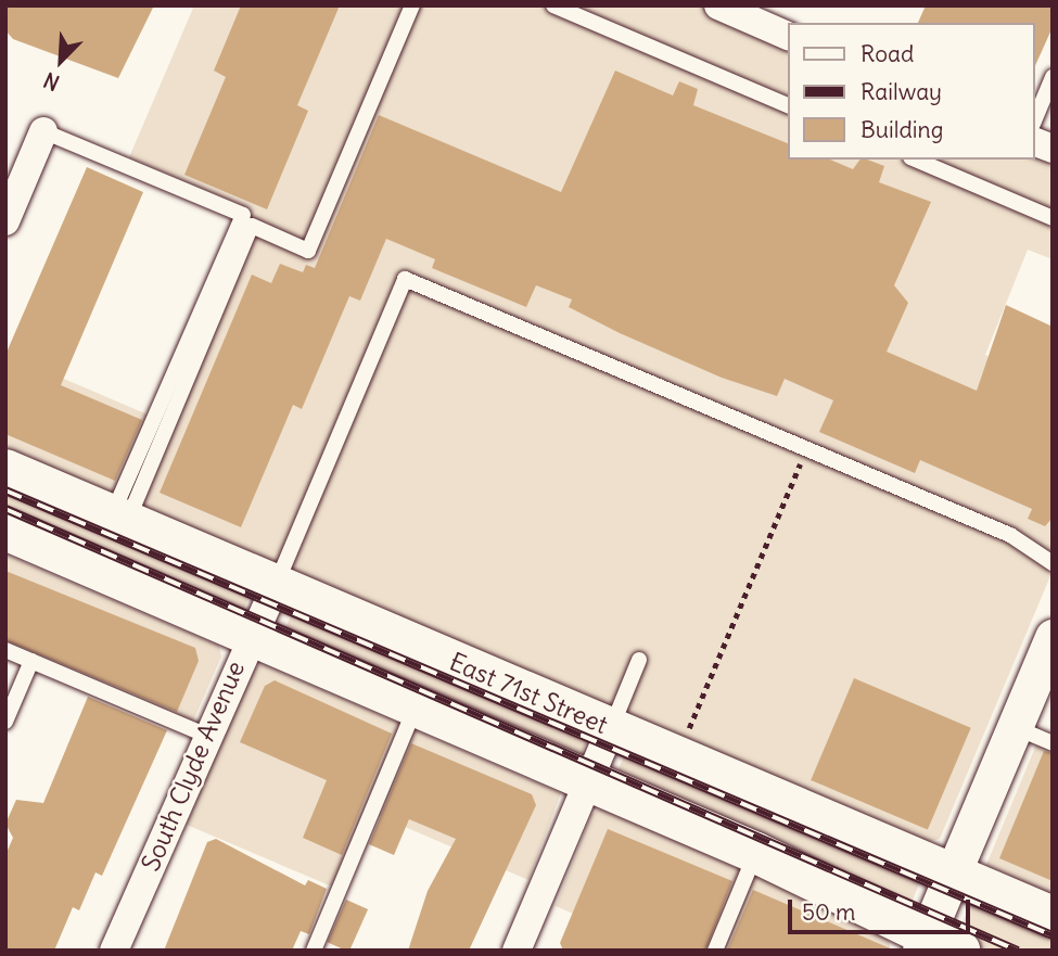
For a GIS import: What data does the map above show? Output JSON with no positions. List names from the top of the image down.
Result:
{
  "streets": {
    "main road": ["East 71st Street"],
    "street": ["South Clyde Avenue"]
  },
  "crossings": [
    ["East 71st Street", "South Clyde Avenue"]
  ],
  "legend": ["Road", "Railway", "Building"],
  "scale_bar": "50 m",
  "north": "bottom left"
}
